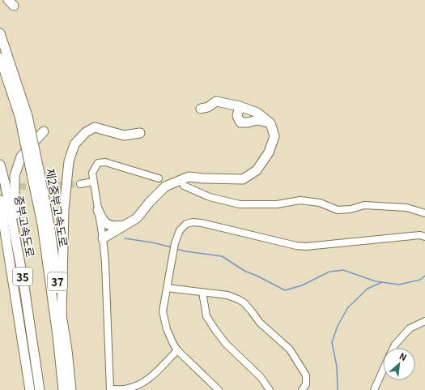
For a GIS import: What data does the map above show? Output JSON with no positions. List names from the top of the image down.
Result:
{
  "streets": {
    "highway": [
      "제2중부고속도로",
      "중부고속도로",
      "35",
      "37"
    ]
  },
  "north": "top right"
}
